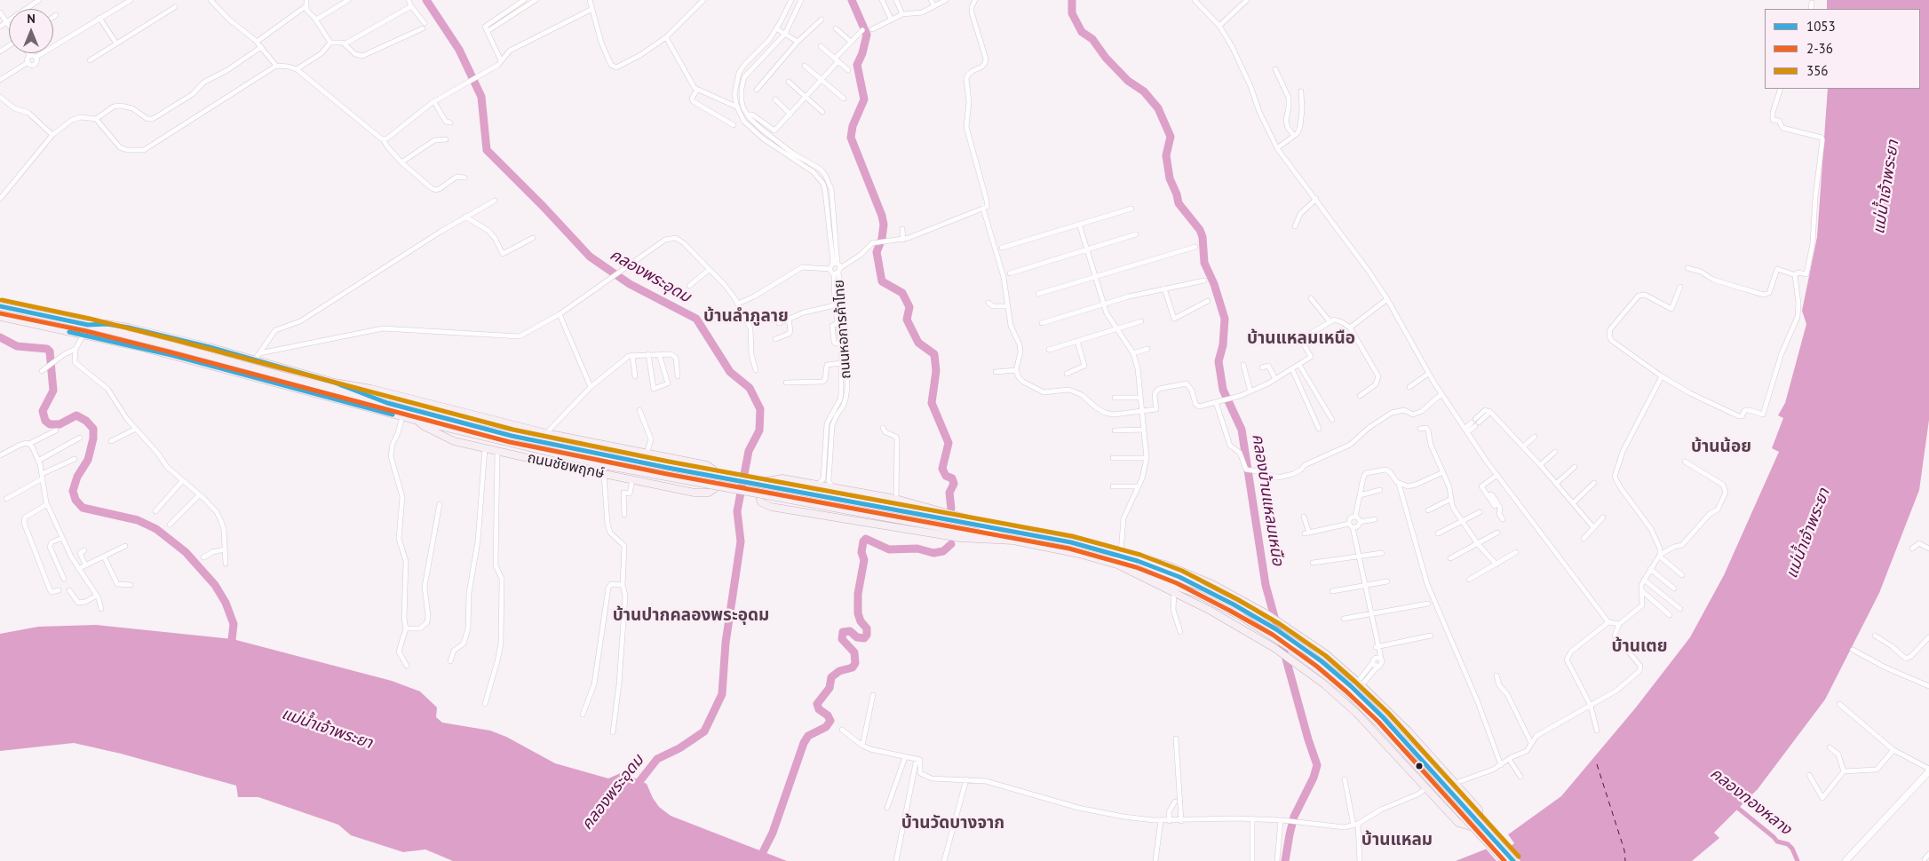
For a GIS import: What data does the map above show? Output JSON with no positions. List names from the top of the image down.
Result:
{
  "streets": {
    "main road": ["ถนนชัยพฤกษ์"],
    "street": ["ถนนหอการค้าไทย"]
  },
  "districts": [
    "บ้านลำภูลาย",
    "บ้านแหลมเหนือ",
    "บ้านน้อย",
    "บ้านปากคลองพระอุดม",
    "บ้านเตย",
    "บ้านวัดบางจาก",
    "บ้านแหลม"
  ],
  "water": [
    "แม่น้ำเจ้าพระยา",
    "คลองพระอุดม",
    "คลองบ้านแหลมเหนือ",
    "คลองทองหลาง"
  ],
  "lines": ["transit line 356", "transit line 1053", "transit line 2-36"],
  "legend": ["1053", "2-36", "356"],
  "north": "top"
}
